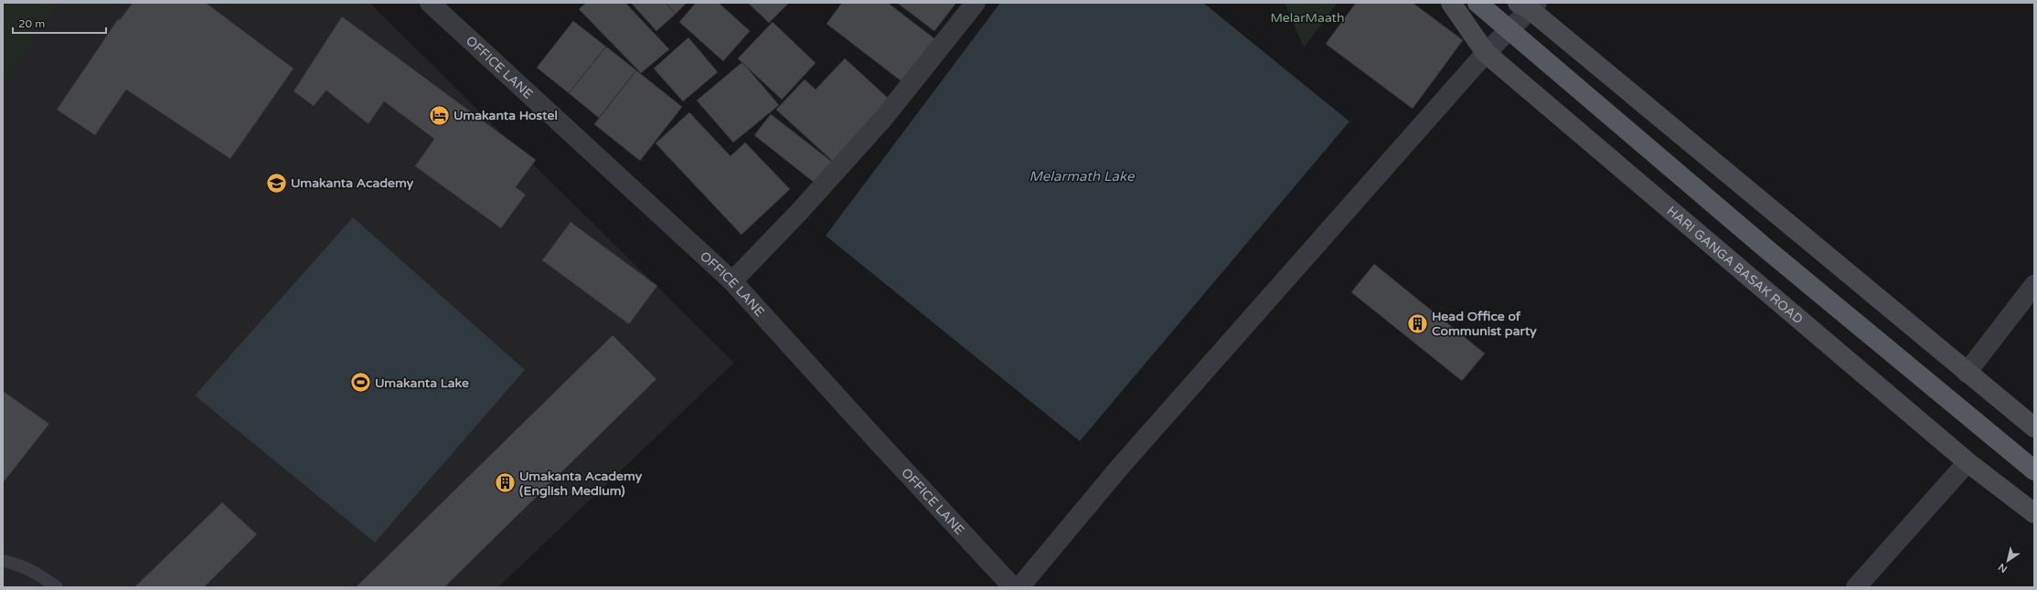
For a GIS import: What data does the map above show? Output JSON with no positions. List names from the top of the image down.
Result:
{
  "streets": {
    "main road": ["HARI GANGA BASAK ROAD"],
    "street": ["OFFICE LANE"]
  },
  "water": ["Melarmath Lake"],
  "parks": ["MelarMaath"],
  "places": {
    "hotel": ["Umakanta Hostel"],
    "school or university": ["Umakanta Academy"],
    "building": ["Head Office of Communist party", "Umakanta Academy (English Medium)"],
    "sports": ["Umakanta Lake"]
  },
  "scale_bar": "20 m",
  "north": "bottom left"
}
